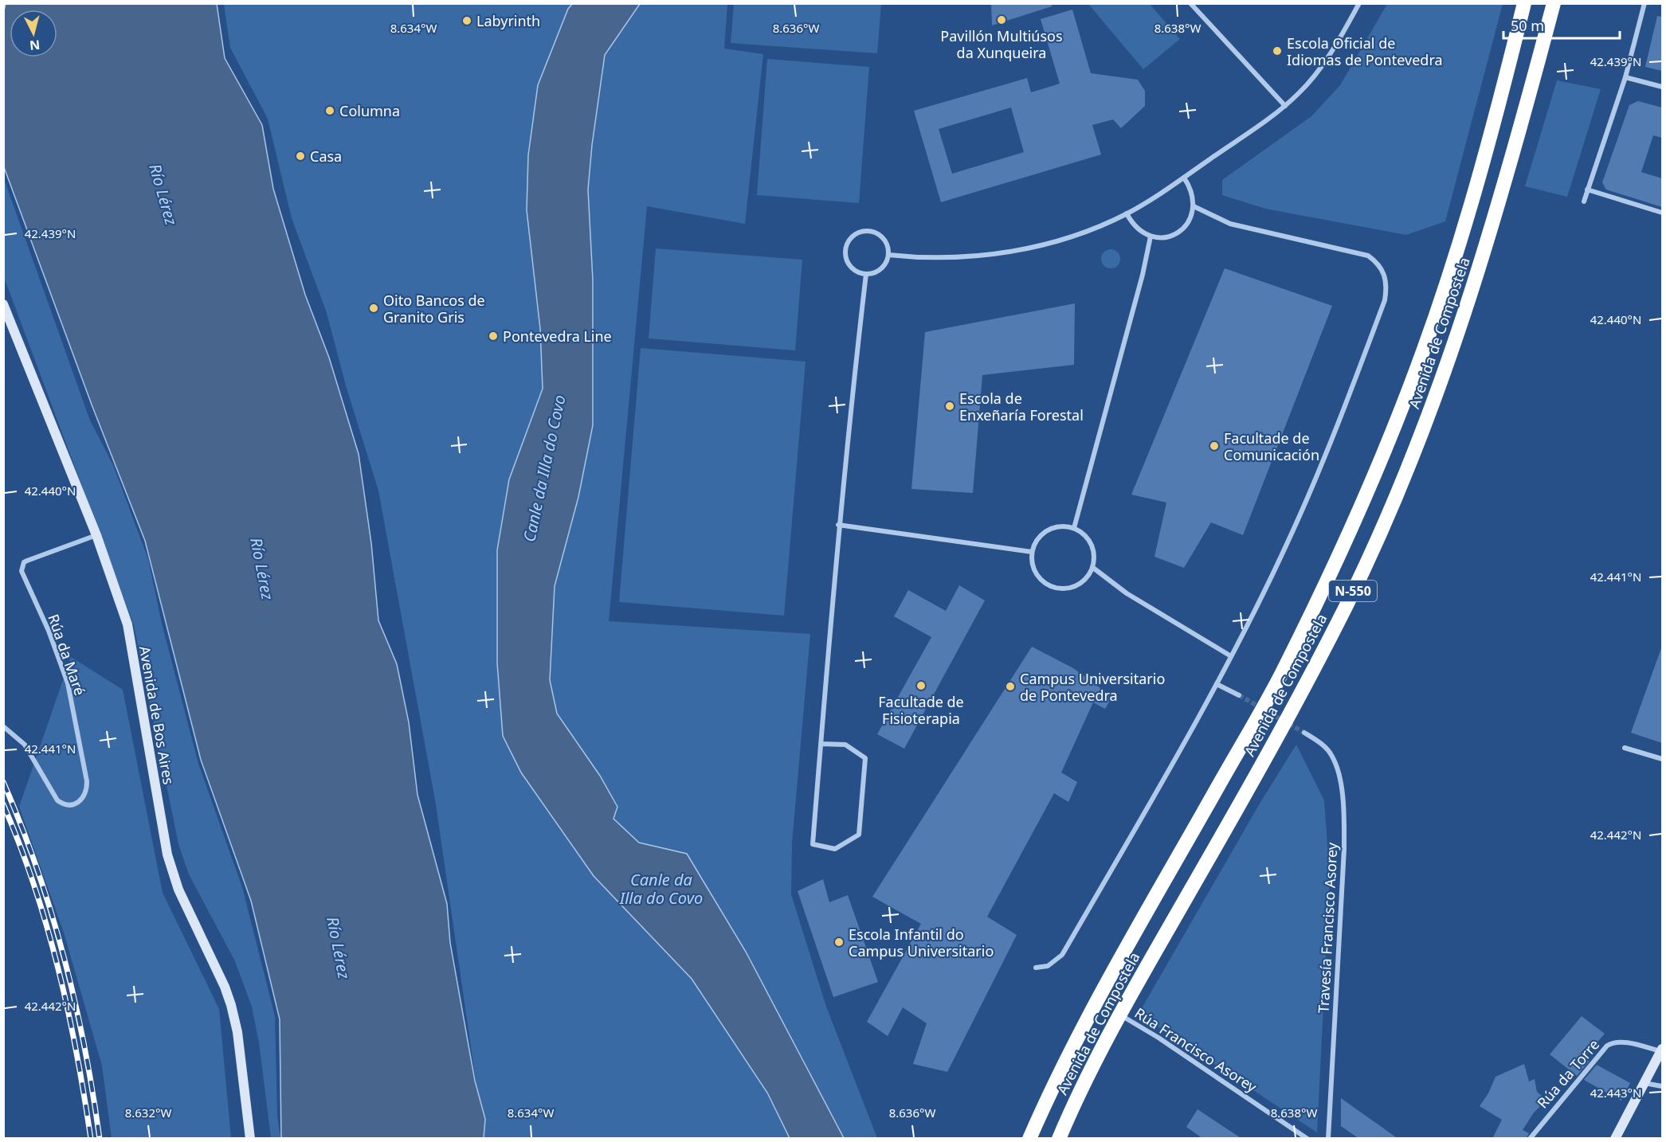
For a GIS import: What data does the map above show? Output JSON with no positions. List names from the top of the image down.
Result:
{
  "streets": {
    "highway": ["Avenida de Compostela", "N-550"],
    "street": [
      "Rúa da Maré",
      "Avenida de Bos Aires",
      "Travesía Francisco Asorey",
      "Rúa Francisco Asorey",
      "Rúa da Torre"
    ]
  },
  "crossings": [
    ["Avenida de Compostela", "Rúa Francisco Asorey"],
    ["Rúa da Maré", "Avenida de Bos Aires"]
  ],
  "water": ["Río Lérez", "Canle da Illa do Covo"],
  "places": [
    "Pavillón Multiúsos da Xunqueira",
    "Labyrinth",
    "Escola Oficial de Idiomas de Pontevedra",
    "Columna",
    "Casa",
    "Oito Bancos de Granito Gris",
    "Pontevedra Line",
    "Escola de Enxeñaría Forestal",
    "Facultade de Comunicación",
    "Facultade de Fisioterapia",
    "Campus Universitario de Pontevedra",
    "Escola Infantil do Campus Universitario"
  ],
  "scale_bar": "50 m",
  "north": "bottom",
  "coordinates": [
    "8.634°W",
    "8.636°W",
    "8.638°W",
    "42.439°N",
    "42.440°N",
    "42.441°N",
    "42.442°N",
    "42.443°N",
    "8.632°W"
  ]
}
